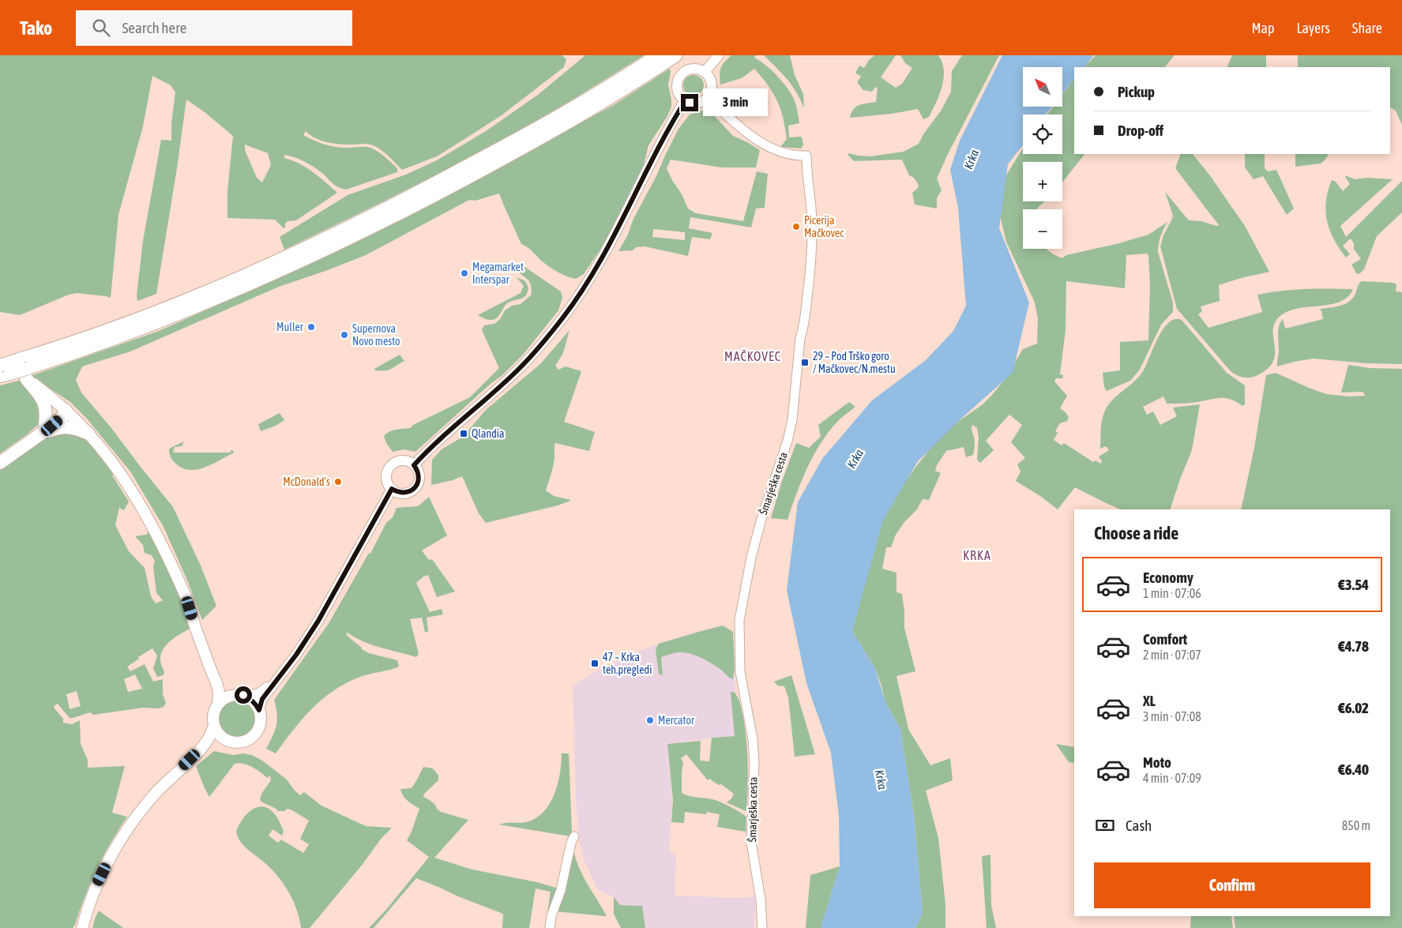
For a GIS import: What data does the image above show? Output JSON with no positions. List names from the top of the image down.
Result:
{
  "streets": {
    "street": ["Šmarješka cesta"]
  },
  "districts": ["MAČKOVEC", "KRKA"],
  "water": ["Krka"],
  "places": {
    "other": [
      "Picerija Mačkovec",
      "Megamarket Interspar",
      "Muller",
      "Supernova Novo mesto",
      "McDonald's",
      "Mercator"
    ],
    "transit": ["29 ~ Pod Trško goro / Mačkovec/N.mestu", "Qlandia", "47 ~ Krka teh.pregledi"]
  },
  "north": "top left",
  "page": {
    "header": "Tako",
    "search": "Search here",
    "nav": ["Map", "Layers", "Share"],
    "map_buttons": ["+", "−"],
    "banner": ["Pickup", "Drop-off"],
    "bubble": "3 min",
    "heading": "Choose a ride",
    "list": [
      {
        "name": "Economy",
        "note": "1 min · 07:06",
        "value": "€3.54"
      },
      {
        "name": "Comfort",
        "note": "2 min · 07:07",
        "value": "€4.78"
      },
      {
        "name": "XL",
        "note": "3 min · 07:08",
        "value": "€6.02"
      },
      {
        "name": "Moto",
        "note": "4 min · 07:09",
        "value": "€6.40"
      }
    ],
    "pay": ["Cash", "850 m"],
    "buttons": "Confirm"
  }
}
